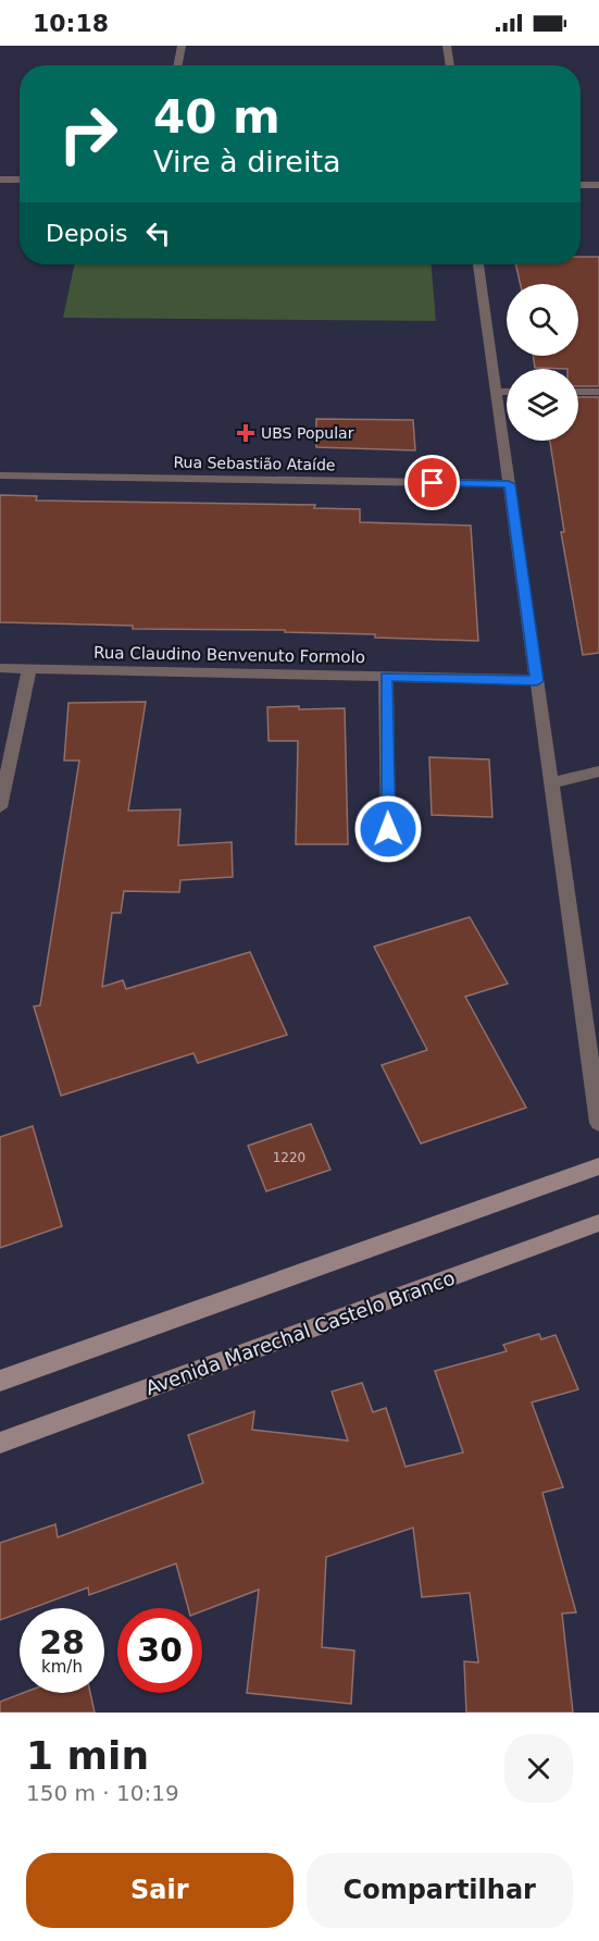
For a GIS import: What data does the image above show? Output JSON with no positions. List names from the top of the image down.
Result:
{
  "streets": {
    "street": ["Rua Sebastião Ataíde", "Rua Claudino Benvenuto Formolo", "Avenida Marechal Castelo Branco"]
  },
  "places": {
    "health": ["UBS Popular"]
  },
  "house_numbers": ["1220"],
  "page": {
    "status": "10:18",
    "turn": ["40 m", "Vire à direita"],
    "then": "Depois",
    "speed": "28 km/h",
    "limit": "30",
    "heading": ["1 min", "150 m · 10:19"],
    "buttons": ["Sair", "Compartilhar"]
  }
}
